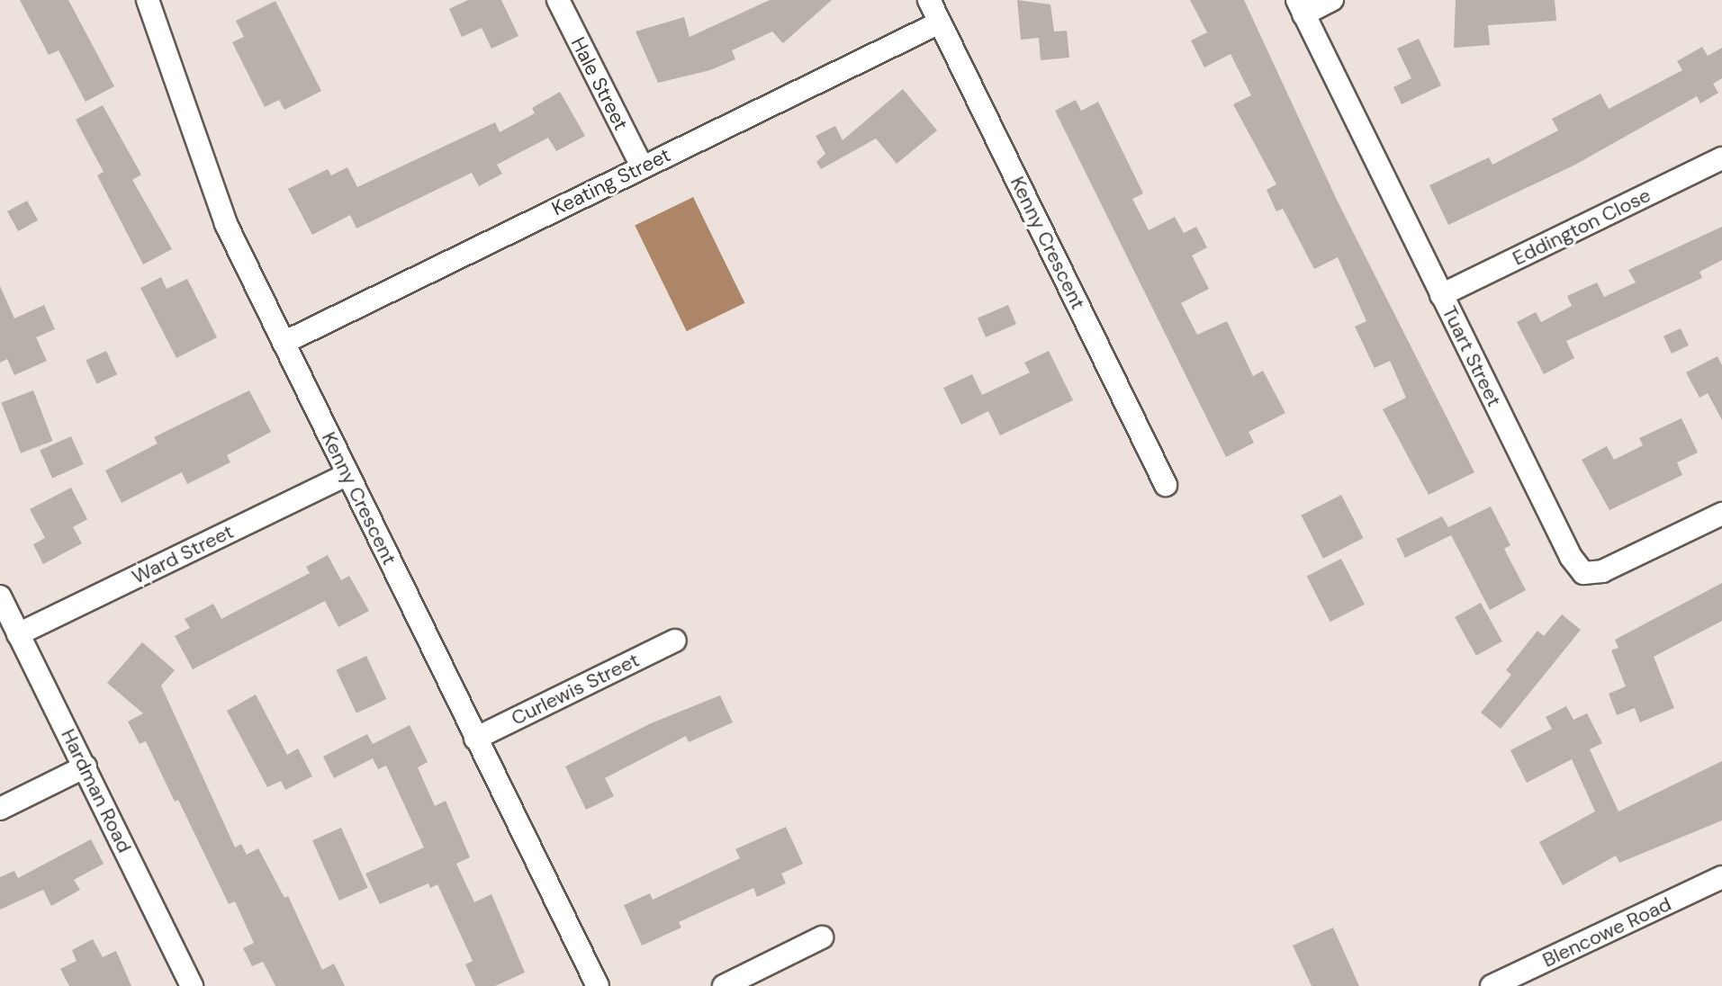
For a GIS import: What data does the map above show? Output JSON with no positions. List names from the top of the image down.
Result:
{
  "streets": {
    "street": [
      "Hale Street",
      "Keating Street",
      "Eddington Close",
      "Kenny Crescent",
      "Tuart Street",
      "Ward Street",
      "Curlewis Street",
      "Hardman Road",
      "Blencowe Road"
    ]
  },
  "crossings": [
    ["Hale Street", "Keating Street"],
    ["Keating Street", "Kenny Crescent"],
    ["Eddington Close", "Tuart Street"],
    ["Kenny Crescent", "Ward Street"],
    ["Kenny Crescent", "Curlewis Street"],
    ["Ward Street", "Hardman Road"]
  ]
}
